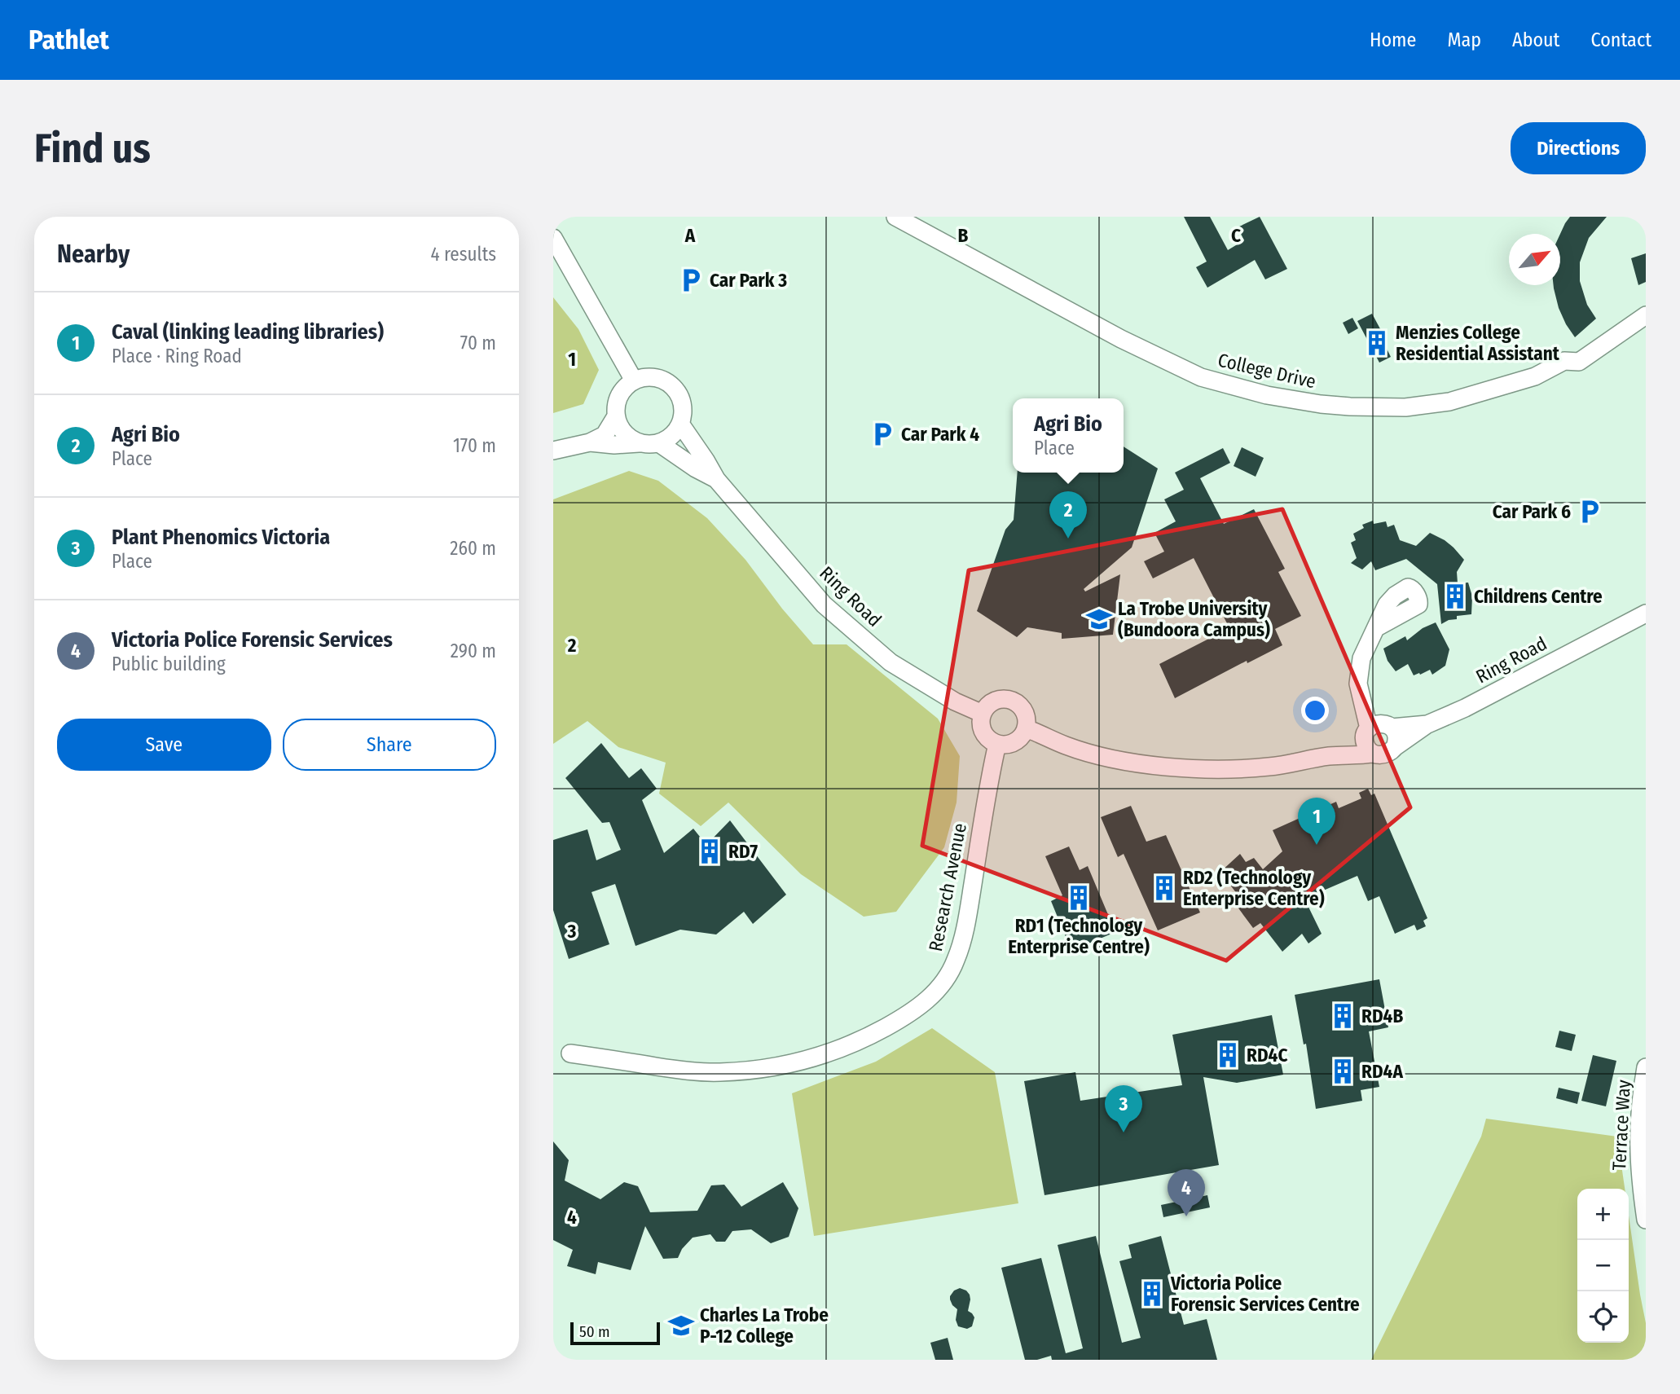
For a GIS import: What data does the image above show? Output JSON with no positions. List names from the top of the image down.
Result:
{
  "streets": {
    "street": [
      "College Drive",
      "Ring Road",
      "Research Avenue",
      "Terrace Way"
    ]
  },
  "crossings": [
    ["Ring Road", "Research Avenue"]
  ],
  "places": {
    "parking": ["Car Park 3", "Car Park 4", "Car Park 6"],
    "building": [
      "Menzies College Residential Assistant",
      "Childrens Centre",
      "RD7",
      "RD2 (Technology Enterprise Centre)",
      "RD1 (Technology Enterprise Centre)",
      "RD4B",
      "RD4C",
      "RD4A",
      "Victoria Police Forensic Services Centre"
    ],
    "school or university": ["La Trobe University (Bundoora Campus)", "Charles La Trobe P-12 College"]
  },
  "scale_bar": "50 m",
  "north": "top right",
  "page": {
    "header": "Pathlet",
    "nav": [
      "Home",
      "Map",
      "About",
      "Contact"
    ],
    "buttons": [
      "Directions",
      ["Save", "Share"]
    ],
    "title": "Find us",
    "heading": ["Nearby", "4 results"],
    "list": [
      {
        "mark": "1",
        "name": "Caval (linking leading libraries)",
        "note": "Place · Ring Road",
        "value": "70 m"
      },
      {
        "mark": "2",
        "name": "Agri Bio",
        "note": "Place",
        "value": "170 m"
      },
      {
        "mark": "3",
        "name": "Plant Phenomics Victoria",
        "note": "Place",
        "value": "260 m"
      },
      {
        "mark": "4",
        "name": "Victoria Police Forensic Services",
        "note": "Public building",
        "value": "290 m"
      }
    ],
    "popup": ["Agri Bio", "Place"],
    "pins": [
      "2",
      "1",
      "3",
      "4"
    ],
    "map_buttons": ["+", "−"],
    "scale": "50 m"
  },
  "grid": {
    "columns": ["A", "B", "C"],
    "rows": [
      "1",
      "2",
      "3",
      "4"
    ]
  }
}
